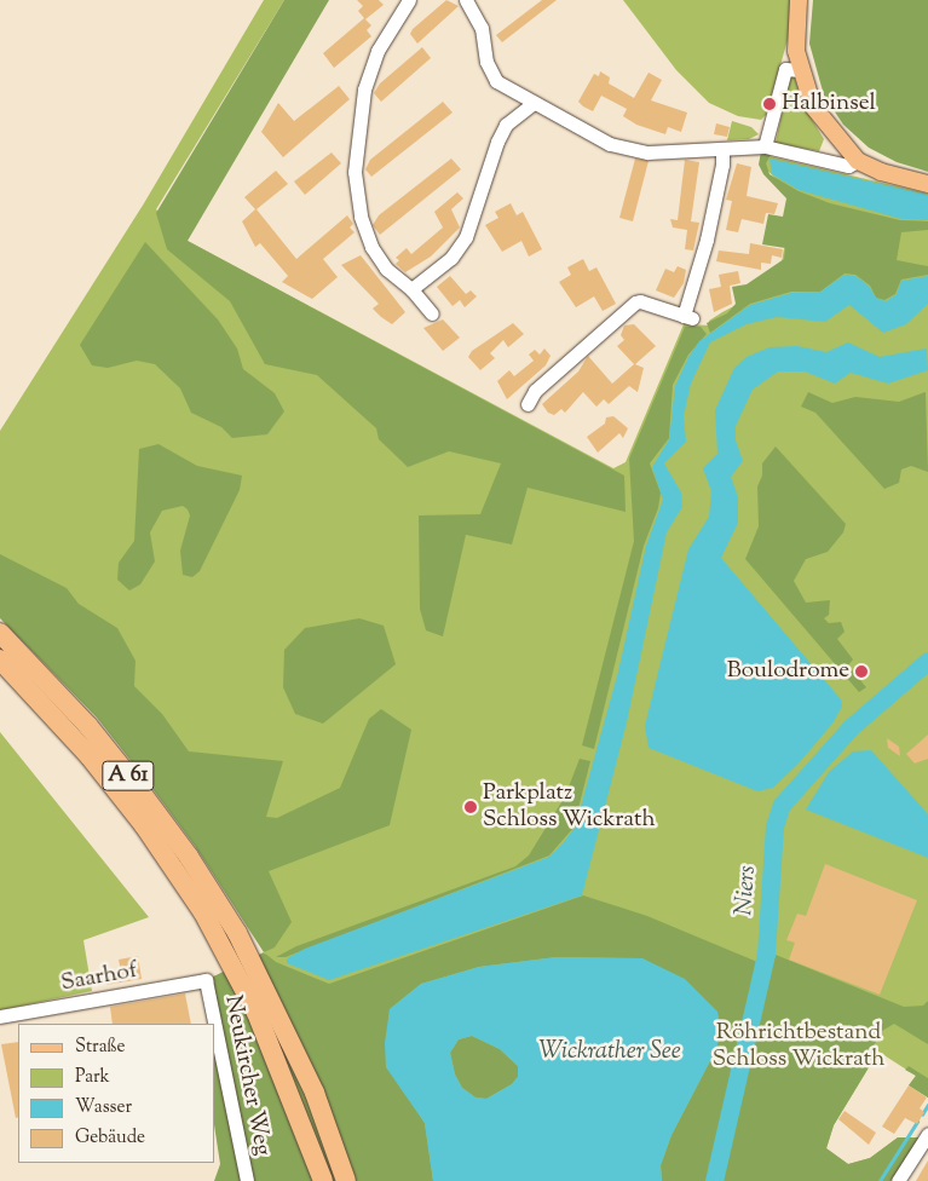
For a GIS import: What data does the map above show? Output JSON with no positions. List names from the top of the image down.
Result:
{
  "streets": {
    "highway": ["A 61"],
    "street": ["Saarhof", "Neukircher Weg"]
  },
  "crossings": [
    ["Saarhof", "Neukircher Weg"]
  ],
  "water": ["Niers", "Wickrather See"],
  "parks": ["Röhrichtbestand Schloss Wickrath"],
  "places": ["Halbinsel", "Boulodrome", "Parkplatz Schloss Wickrath"],
  "legend": [
    "Straße",
    "Park",
    "Wasser",
    "Gebäude"
  ]
}
